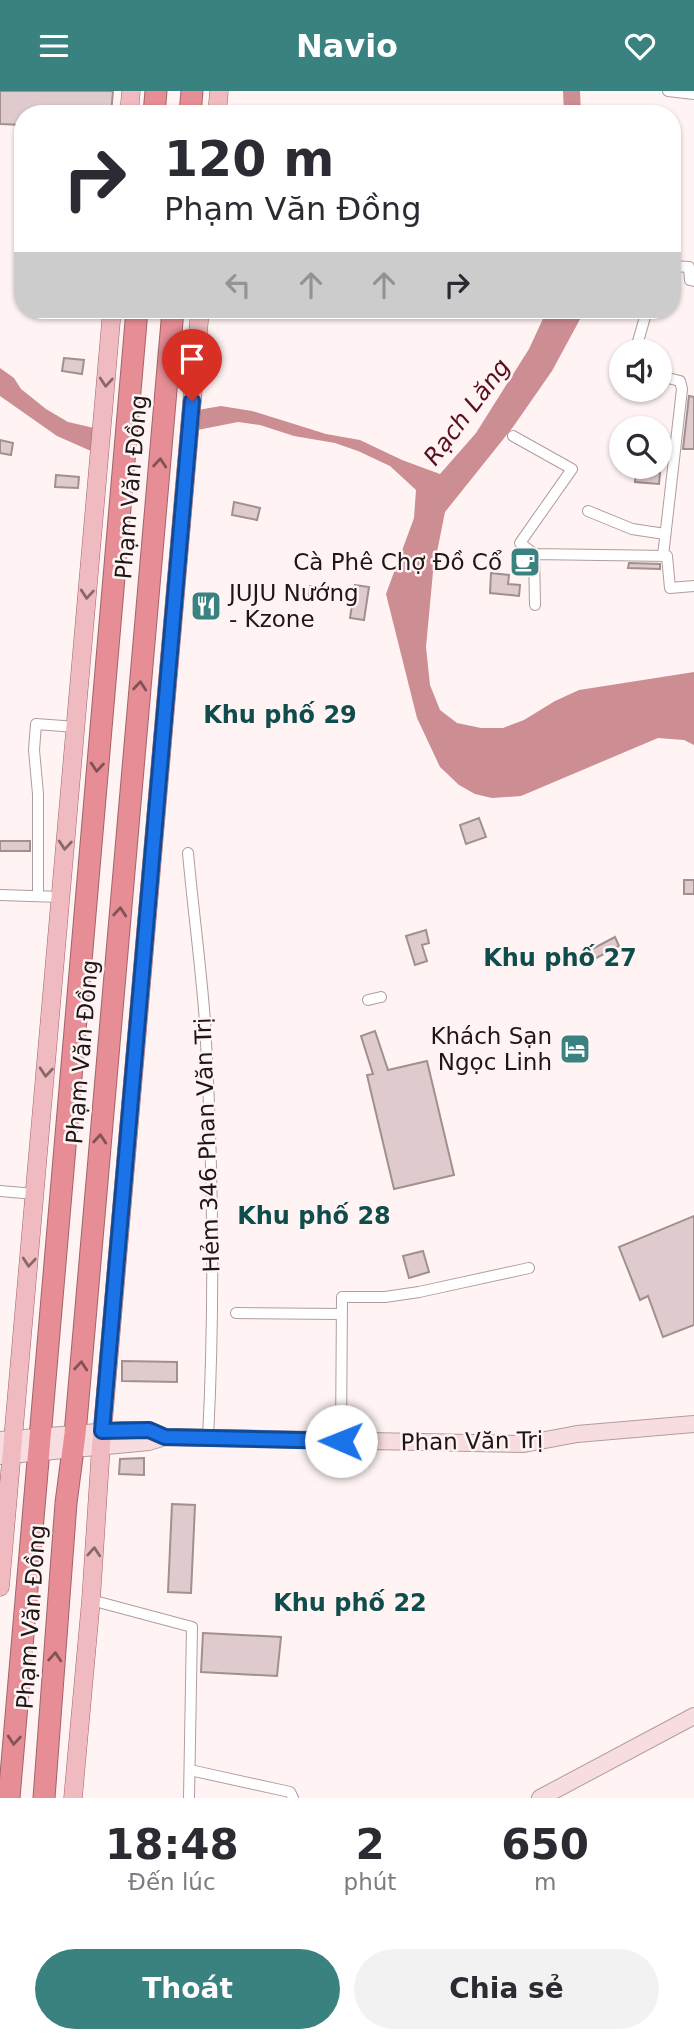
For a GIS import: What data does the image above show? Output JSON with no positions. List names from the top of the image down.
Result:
{
  "streets": {
    "highway": ["Phạm Văn Đồng"],
    "main road": ["Phan Văn Trị"],
    "street": ["Hẻm 346 Phan Văn Trị"]
  },
  "crossings": [
    ["Phạm Văn Đồng", "Phan Văn Trị"],
    ["Hẻm 346 Phan Văn Trị", "Phan Văn Trị"]
  ],
  "districts": [
    "Khu phố 29",
    "Khu phố 27",
    "Khu phố 28",
    "Khu phố 22"
  ],
  "water": ["Rạch Lăng"],
  "places": {
    "cafe": ["Cà Phê Chợ Đồ Cổ"],
    "restaurant": ["JUJU Nướng - Kzone"],
    "hotel": ["Khách Sạn Ngọc Linh"]
  },
  "page": {
    "header": "Navio",
    "turn": ["120 m", "Phạm Văn Đồng"],
    "eta": [
      "18:48",
      "Đến lúc",
      "2",
      "phút",
      "650",
      "m"
    ],
    "buttons": ["Thoát", "Chia sẻ"]
  }
}
